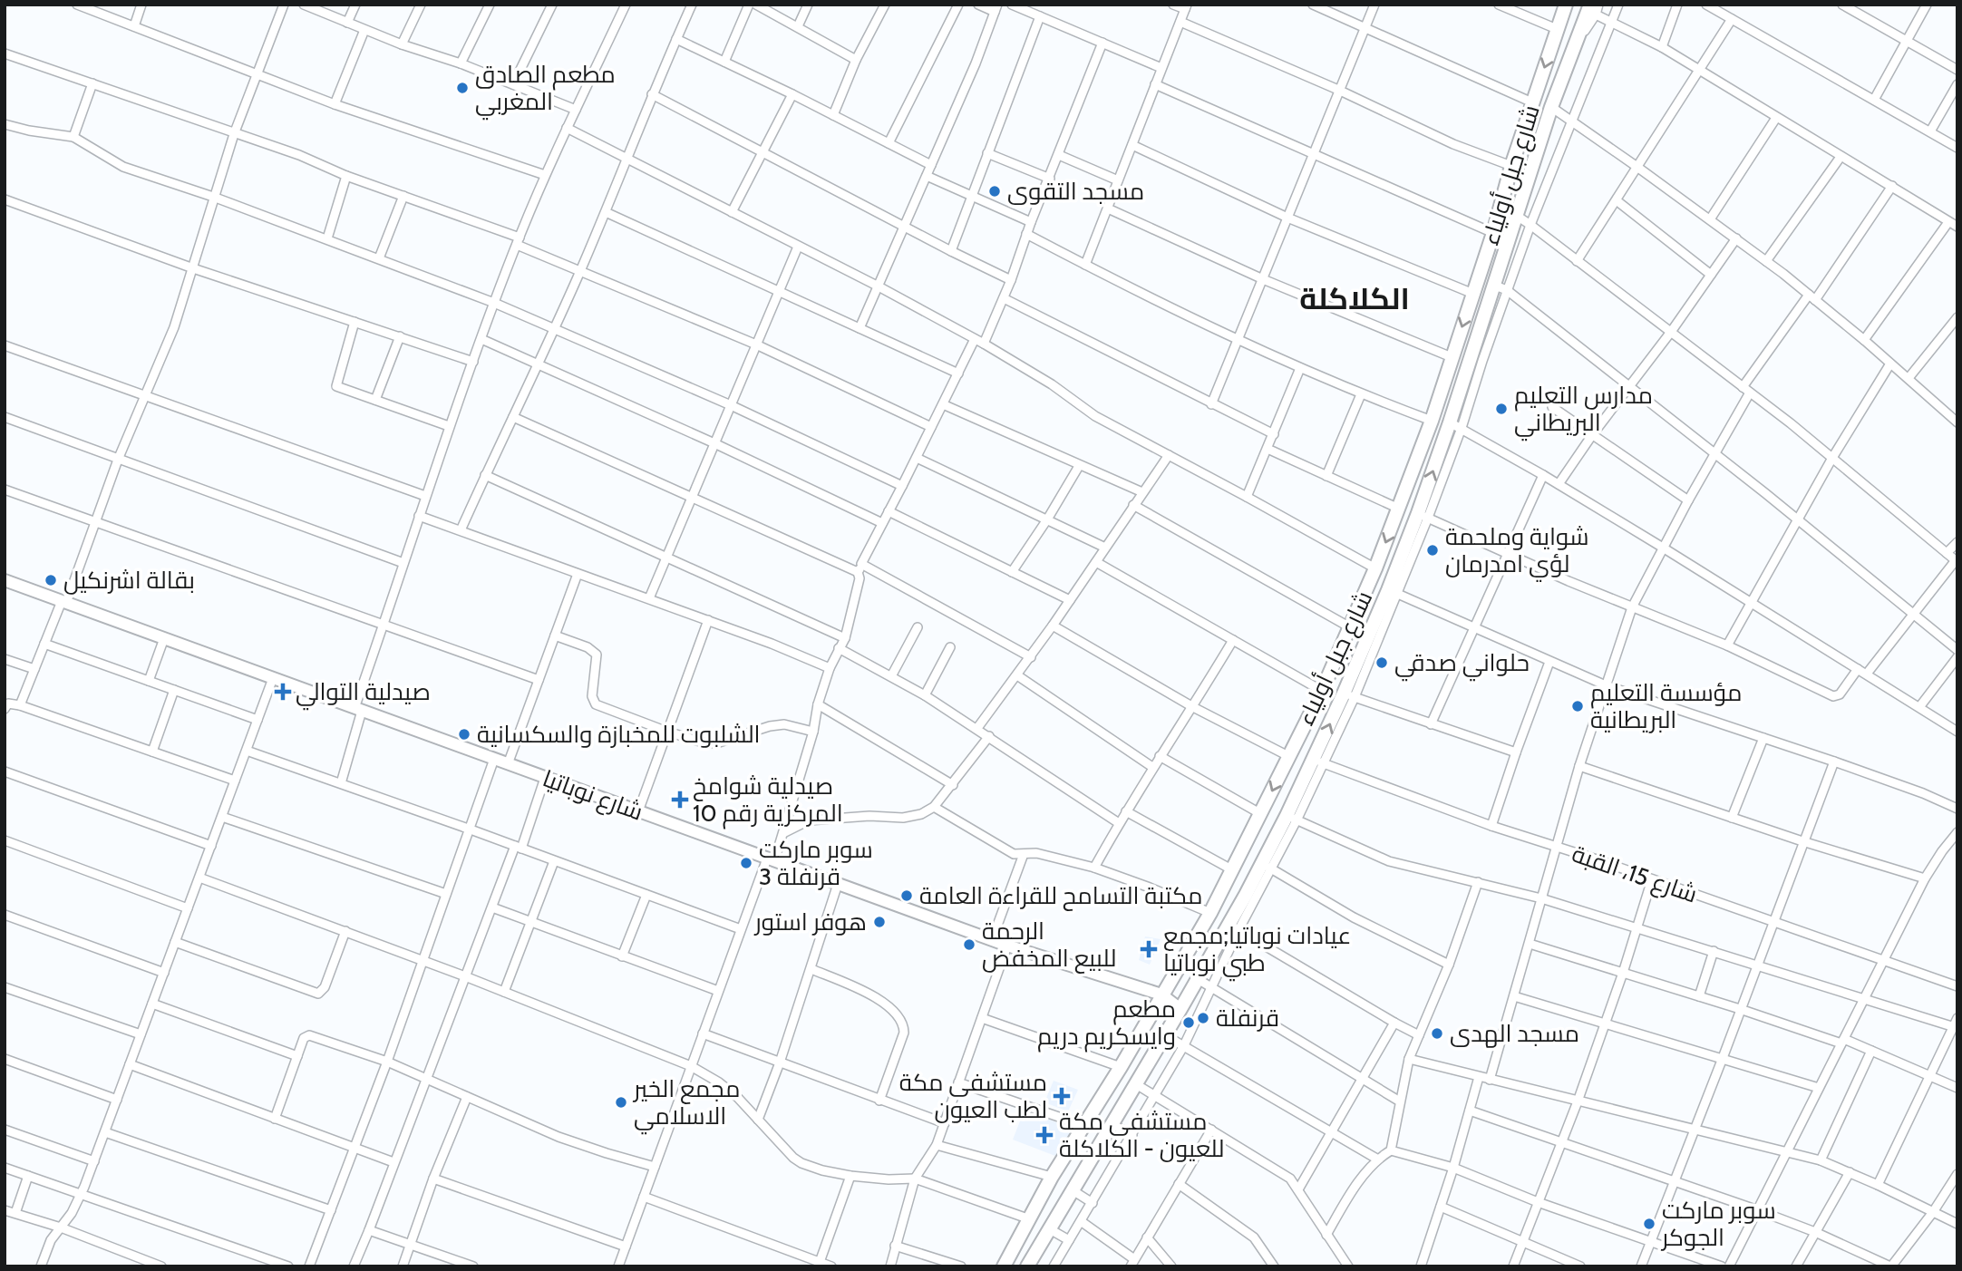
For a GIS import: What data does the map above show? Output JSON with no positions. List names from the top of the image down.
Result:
{
  "streets": {
    "main road": ["شارع جبل أولياء"],
    "street": ["شارع نوباتيا", "شارع 15، القبة"]
  },
  "crossings": [
    ["شارع جبل أولياء", "شارع نوباتيا"],
    ["شارع جبل أولياء", "شارع 15، القبة"]
  ],
  "districts": ["الكلاكلة"],
  "places": {
    "other": [
      "مطعم الصادق المغربي",
      "مسجد التقوى",
      "مدارس التعليم البريطاني",
      "شواية وملحمة لؤي امدرمان",
      "بقالة اشرنكيل",
      "حلواني صدقي",
      "مؤسسة التعليم البريطانية",
      "الشلبوت للمخبازة والسكسانية",
      "سوبر ماركت قرنفلة 3",
      "مكتبة التسامح للقراءة العامة",
      "هوفر استور",
      "الرحمة للبيع المخفض",
      "قرنفلة",
      "مطعم وايسكريم دريم",
      "مسجد الهدى",
      "مجمع الخير الاسلامي",
      "سوبر ماركت الجوكر"
    ],
    "health": [
      "صيدلية التوالي",
      "صيدلية شوامخ المركزية رقم 10",
      "عيادات نوباتيا;مجمع طبي نوباتيا",
      "مستشفى مكة لطب العيون",
      "مستشفى مكة للعيون - الكلاكلة"
    ]
  }
}
